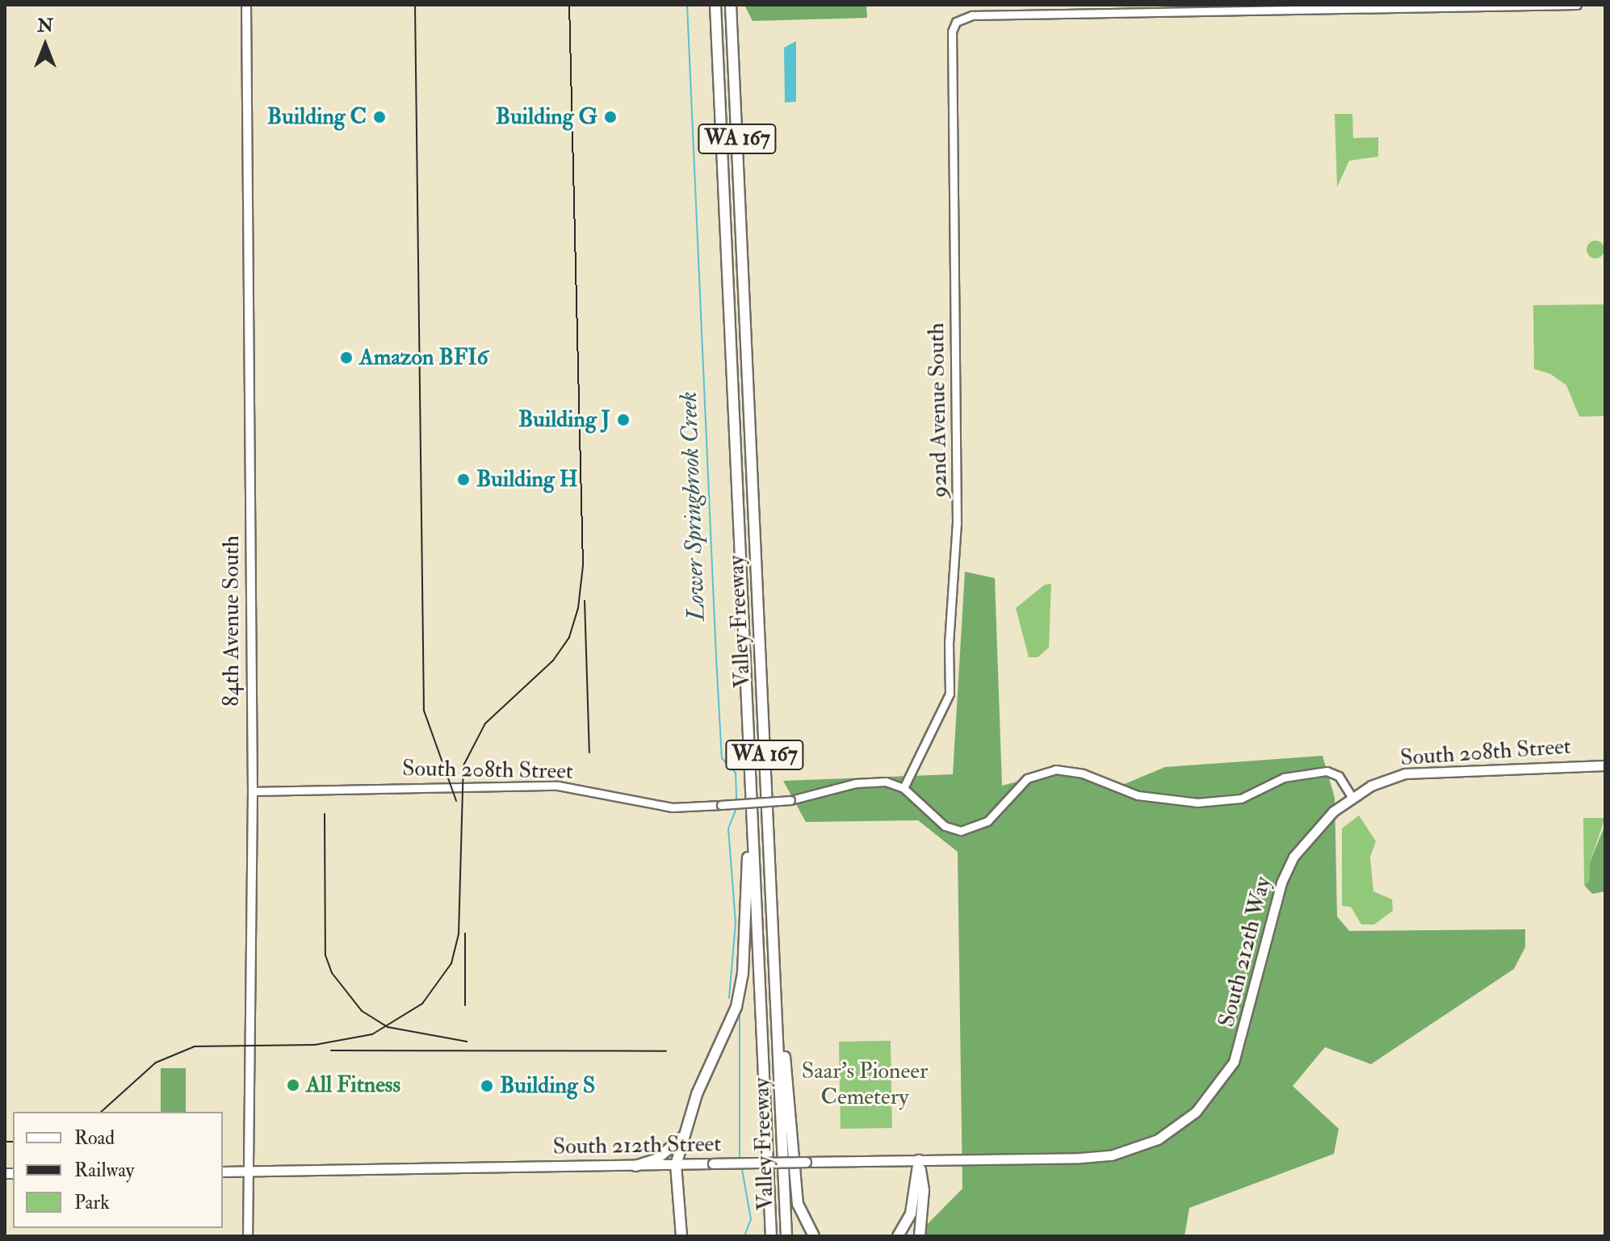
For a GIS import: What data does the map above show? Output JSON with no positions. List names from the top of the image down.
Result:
{
  "streets": {
    "highway": ["WA 167", "Valley Freeway"],
    "main road": [
      "84th Avenue South",
      "South 208th Street",
      "South 212th Way",
      "South 212th Street"
    ],
    "street": ["92nd Avenue South"]
  },
  "crossings": [
    ["92nd Avenue South", "South 208th Street"],
    ["84th Avenue South", "South 208th Street"],
    ["84th Avenue South", "South 212th Street"],
    ["South 208th Street", "South 212th Way"],
    ["South 212th Way", "South 212th Street"]
  ],
  "water": ["Lower Springbrook Creek"],
  "parks": ["Saar's Pioneer Cemetery"],
  "places": [
    "Building C",
    "Building G",
    "Amazon BFI6",
    "Building J",
    "Building H",
    "All Fitness",
    "Building S"
  ],
  "legend": ["Road", "Railway", "Park"],
  "north": "top"
}
